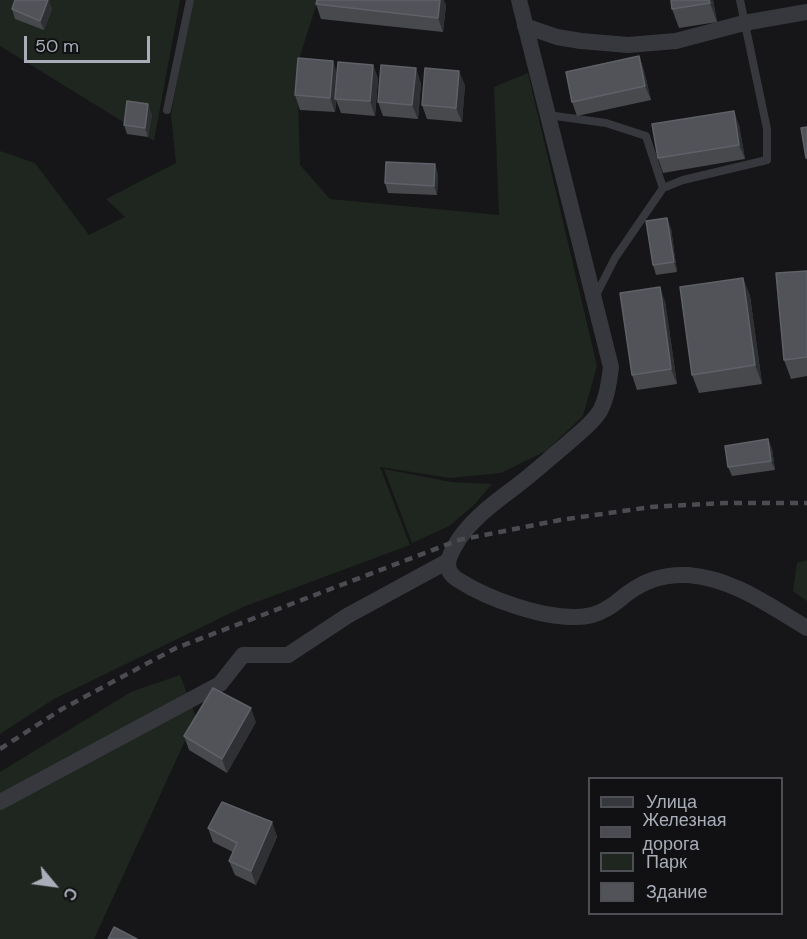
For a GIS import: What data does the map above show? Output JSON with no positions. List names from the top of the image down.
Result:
{
  "legend": [
    "Улица",
    "Железная дорога",
    "Парк",
    "Здание"
  ],
  "scale_bar": "50 m",
  "north": "bottom right"
}
